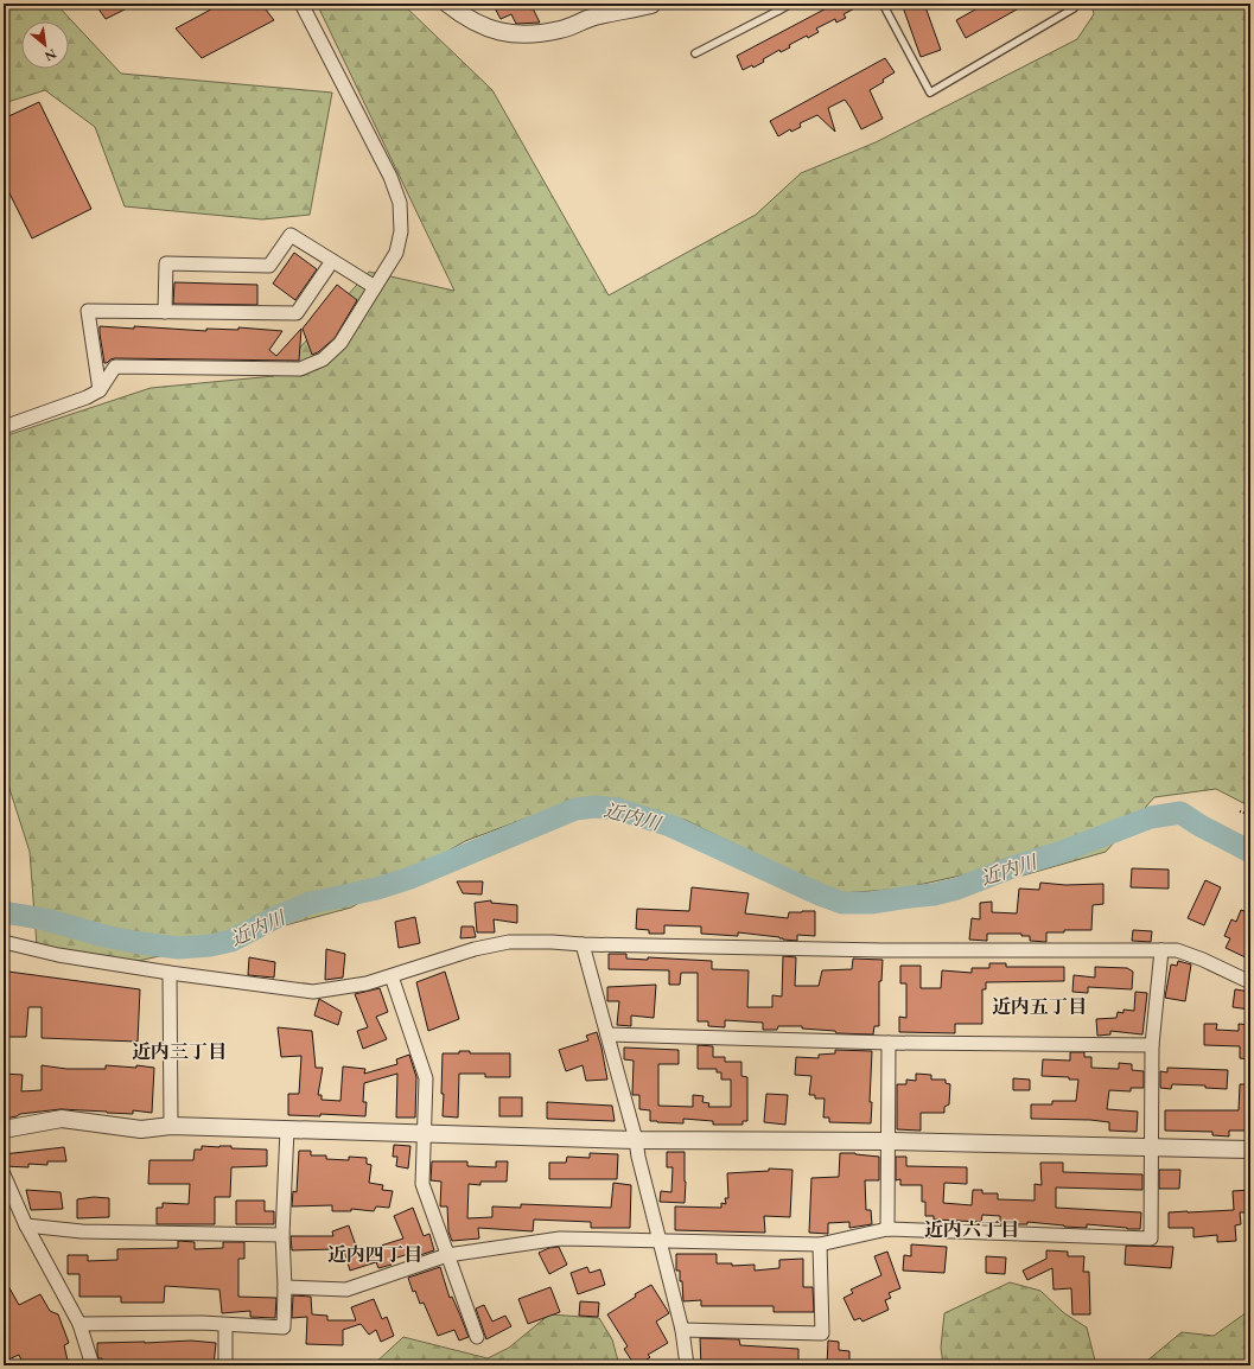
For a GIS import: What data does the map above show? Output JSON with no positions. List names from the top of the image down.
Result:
{
  "districts": [
    "近内五丁目",
    "近内三丁目",
    "近内六丁目",
    "近内四丁目"
  ],
  "water": ["近内川"],
  "north": "bottom right"
}
